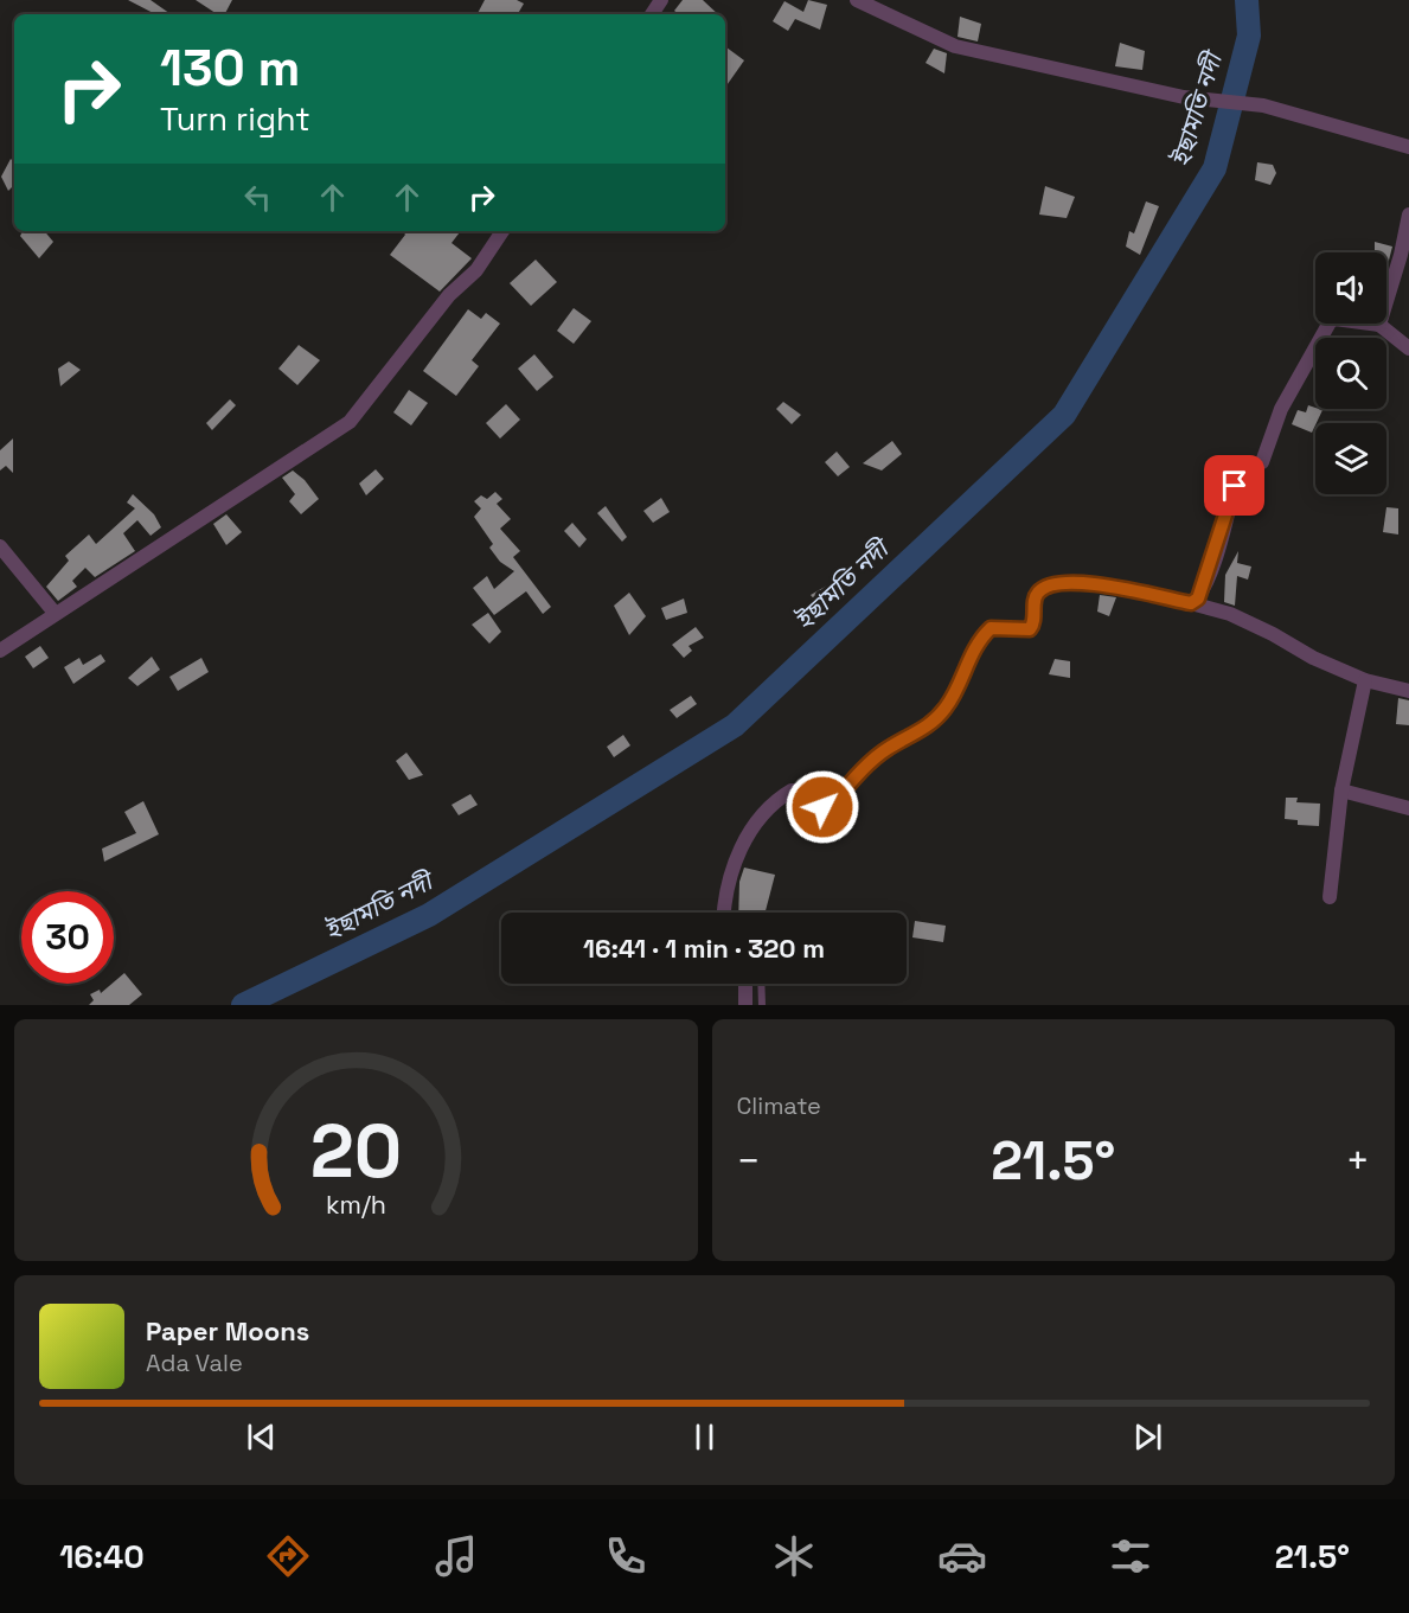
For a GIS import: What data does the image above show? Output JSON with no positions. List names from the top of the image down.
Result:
{
  "water": ["ইছামতি নদী"],
  "page": {
    "turn": ["130 m", "Turn right"],
    "limit": "30",
    "trip": "16:41 · 1 min · 320 m",
    "tile": "Climate",
    "heat": ["−", "21.5°", "+"],
    "song": ["Paper Moons", "Ada Vale"],
    "tabs": ["16:40", "21.5°"],
    "gauge": ["20", "km/h"]
  }
}
